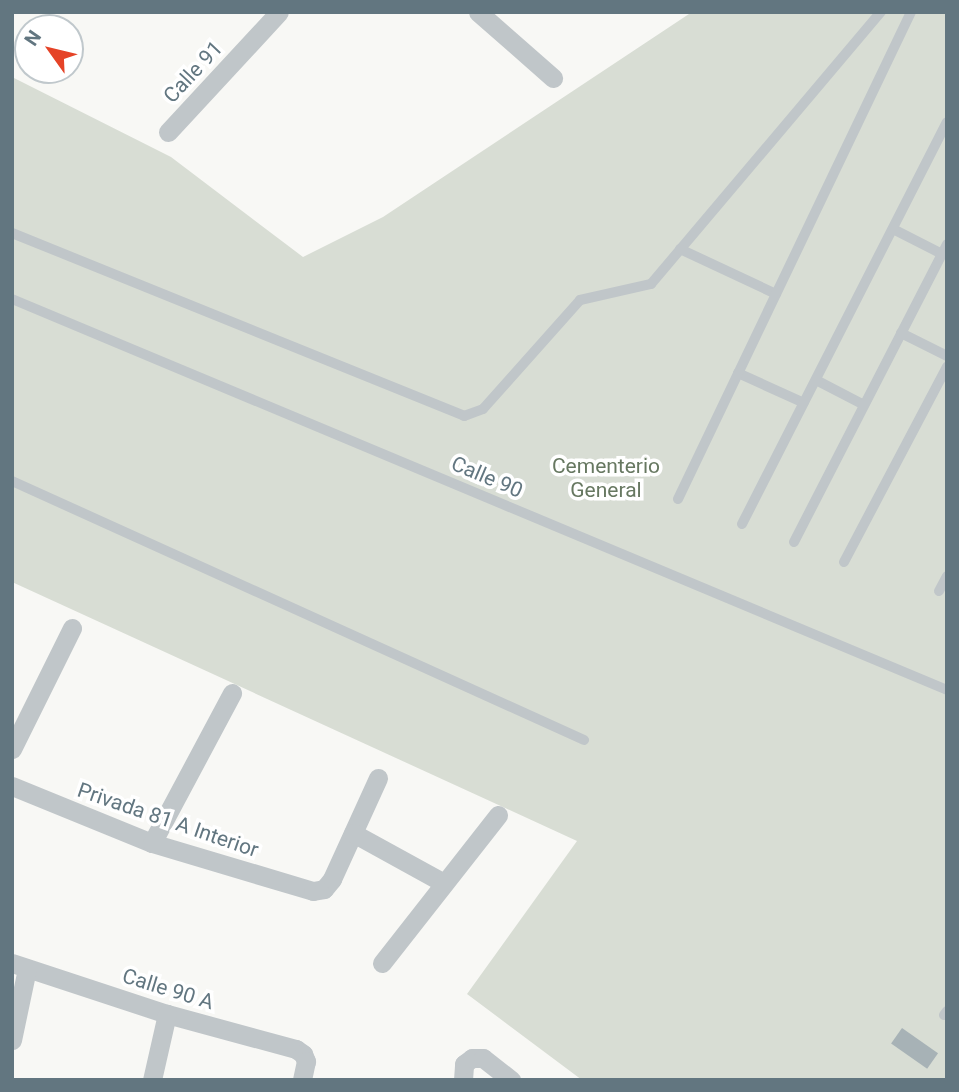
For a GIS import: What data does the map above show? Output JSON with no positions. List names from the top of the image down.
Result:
{
  "streets": {
    "street": ["Calle 91", "Privada 81 A Interior", "Calle 90 A"],
    "lane": ["Calle 90"]
  },
  "parks": ["Cementerio General"],
  "north": "top left"
}
